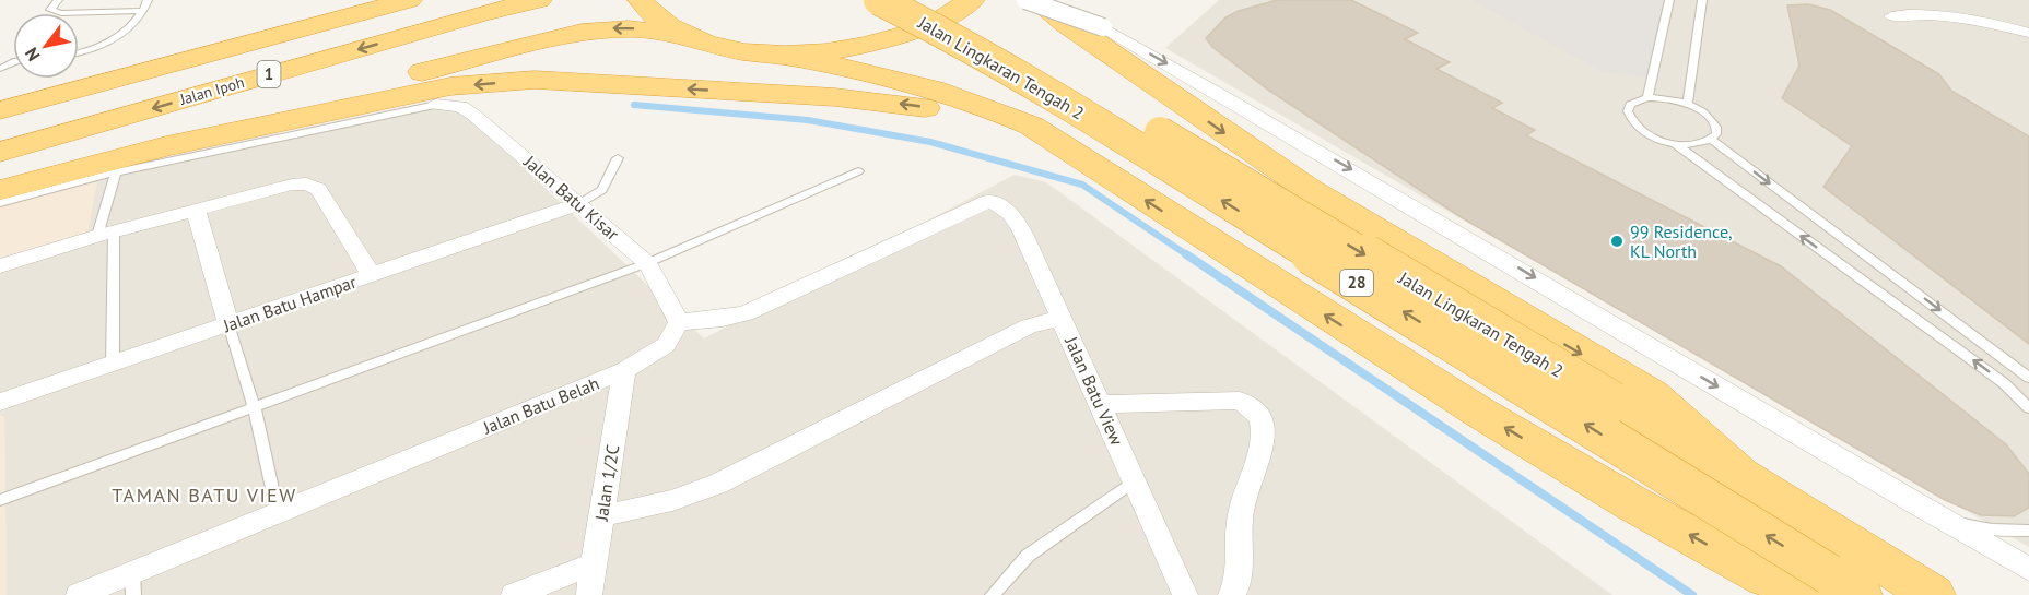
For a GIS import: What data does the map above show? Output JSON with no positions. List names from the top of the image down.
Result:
{
  "streets": {
    "highway": [
      "Jalan Lingkaran Tengah 2",
      "1",
      "Jalan Ipoh",
      "28"
    ],
    "street": [
      "Jalan Batu Kisar",
      "Jalan Batu Hampar",
      "Jalan Batu View",
      "Jalan Batu Belah",
      "Jalan 1/2C"
    ]
  },
  "crossings": [
    ["Jalan Batu Kisar", "Jalan Batu Hampar"],
    ["Jalan Batu Kisar", "Jalan Batu View"],
    ["Jalan Batu Kisar", "Jalan Batu Belah"],
    ["Jalan Batu View", "Jalan Batu Belah"],
    ["Jalan Batu Belah", "Jalan 1/2C"]
  ],
  "districts": ["TAMAN BATU VIEW"],
  "places": ["99 Residence, KL North"],
  "north": "bottom left"
}
